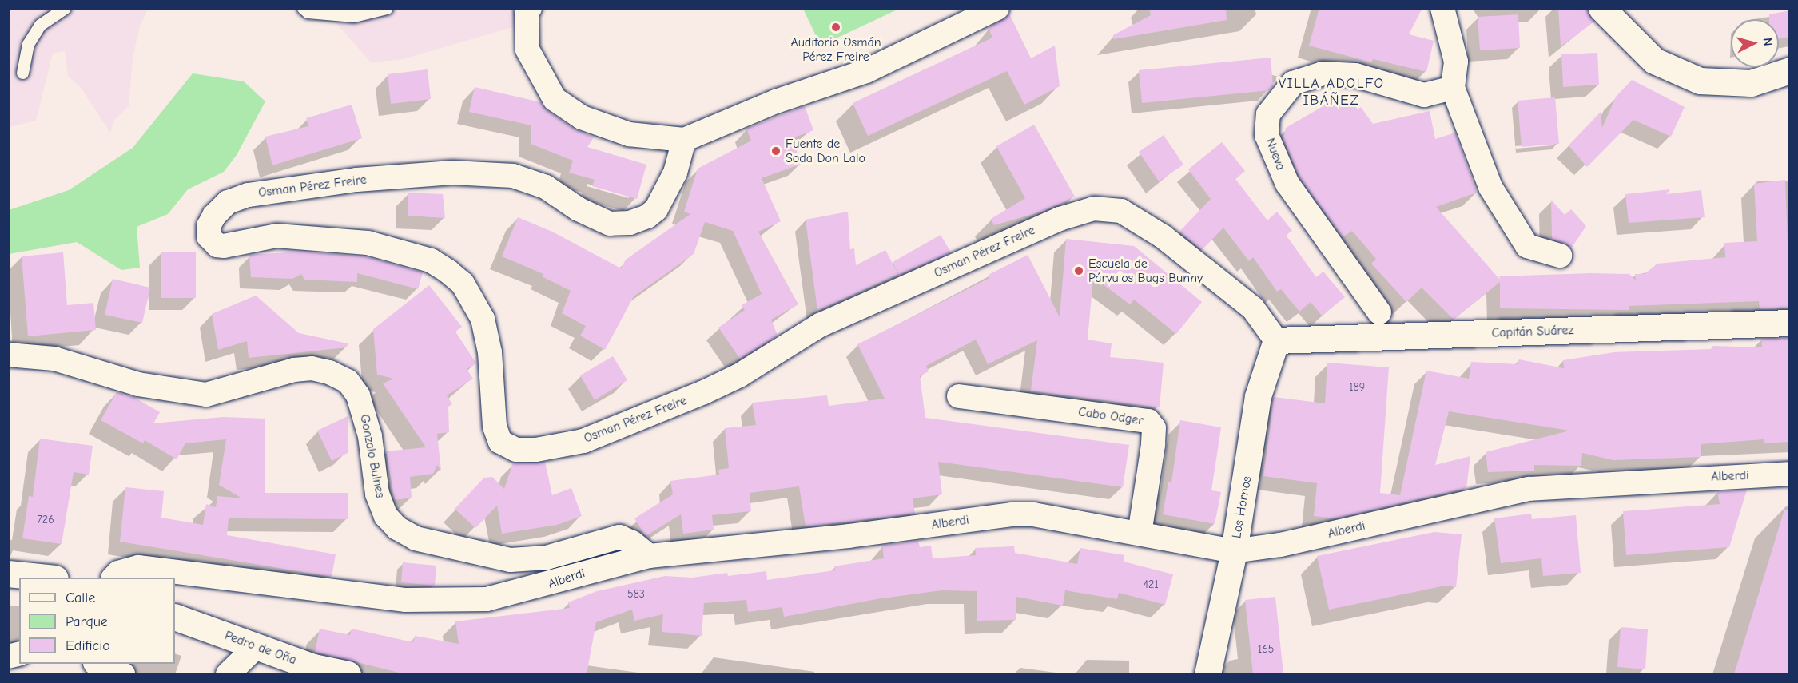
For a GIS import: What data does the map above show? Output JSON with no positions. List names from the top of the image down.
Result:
{
  "streets": {
    "street": [
      "Nueva",
      "Osman Pérez Freire",
      "Capitán Suárez",
      "Cabo Odger",
      "Gonzalo Bulnes",
      "Alberdi",
      "Los Hornos",
      "Pedro de Oña"
    ]
  },
  "crossings": [
    ["Osman Pérez Freire", "Capitán Suárez"],
    ["Osman Pérez Freire", "Los Hornos"],
    ["Capitán Suárez", "Los Hornos"],
    ["Cabo Odger", "Alberdi"],
    ["Gonzalo Bulnes", "Alberdi"],
    ["Alberdi", "Los Hornos"]
  ],
  "districts": ["VILLA ADOLFO IBÁÑEZ"],
  "places": ["Auditorio Osmán Pérez Freire", "Fuente de Soda Don Lalo", "Escuela de Párvulos Bugs Bunny"],
  "house_numbers": [
    "189",
    "726",
    "421",
    "583",
    "165"
  ],
  "legend": ["Calle", "Parque", "Edificio"],
  "north": "right"
}
